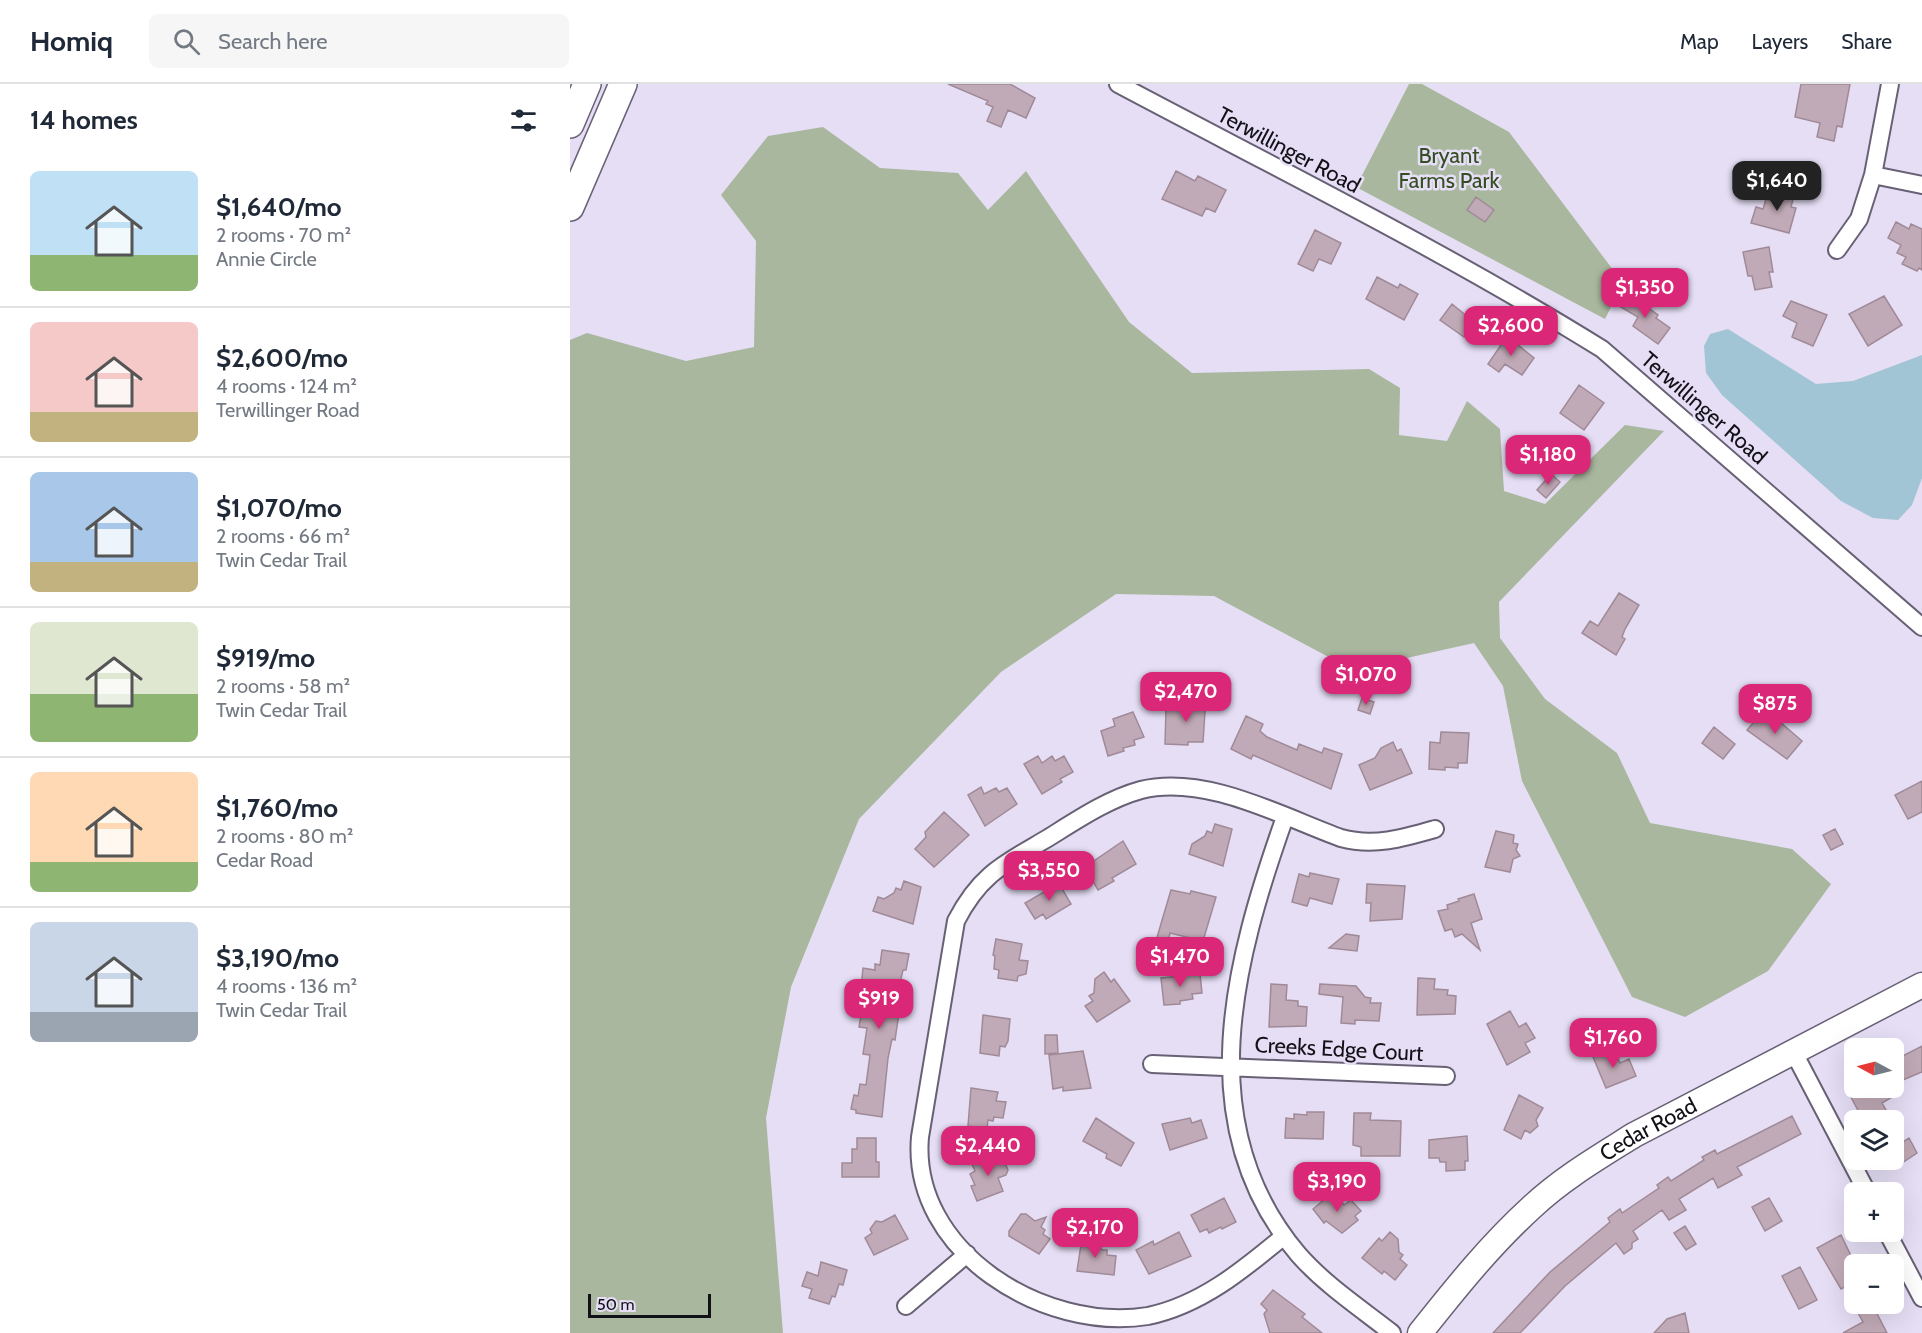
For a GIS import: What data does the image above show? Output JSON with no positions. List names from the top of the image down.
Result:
{
  "streets": {
    "street": ["Terwillinger Road", "Creeks Edge Court", "Cedar Road"]
  },
  "parks": ["Bryant Farms Park"],
  "scale_bar": "50 m",
  "north": "left",
  "page": {
    "header": "Homiq",
    "search": "Search here",
    "nav": ["Map", "Layers", "Share"],
    "heading": "14 homes",
    "list": [
      {
        "name": "$1,640/mo",
        "note": "2 rooms · 70 m² · Annie Circle"
      },
      {
        "name": "$2,600/mo",
        "note": "4 rooms · 124 m² · Terwillinger Road"
      },
      {
        "name": "$1,070/mo",
        "note": "2 rooms · 66 m² · Twin Cedar Trail"
      },
      {
        "name": "$919/mo",
        "note": "2 rooms · 58 m² · Twin Cedar Trail"
      },
      {
        "name": "$1,760/mo",
        "note": "2 rooms · 80 m² · Cedar Road"
      },
      {
        "name": "$3,190/mo",
        "note": "4 rooms · 136 m² · Twin Cedar Trail"
      }
    ],
    "price": [
      "$1,640",
      "$1,350",
      "$2,600",
      "$1,180",
      "$1,070",
      "$2,470",
      "$875",
      "$3,550",
      "$1,470",
      "$919",
      "$1,760",
      "$2,440",
      "$3,190",
      "$2,170"
    ],
    "map_buttons": ["+", "−"],
    "scale": "50 m"
  }
}
